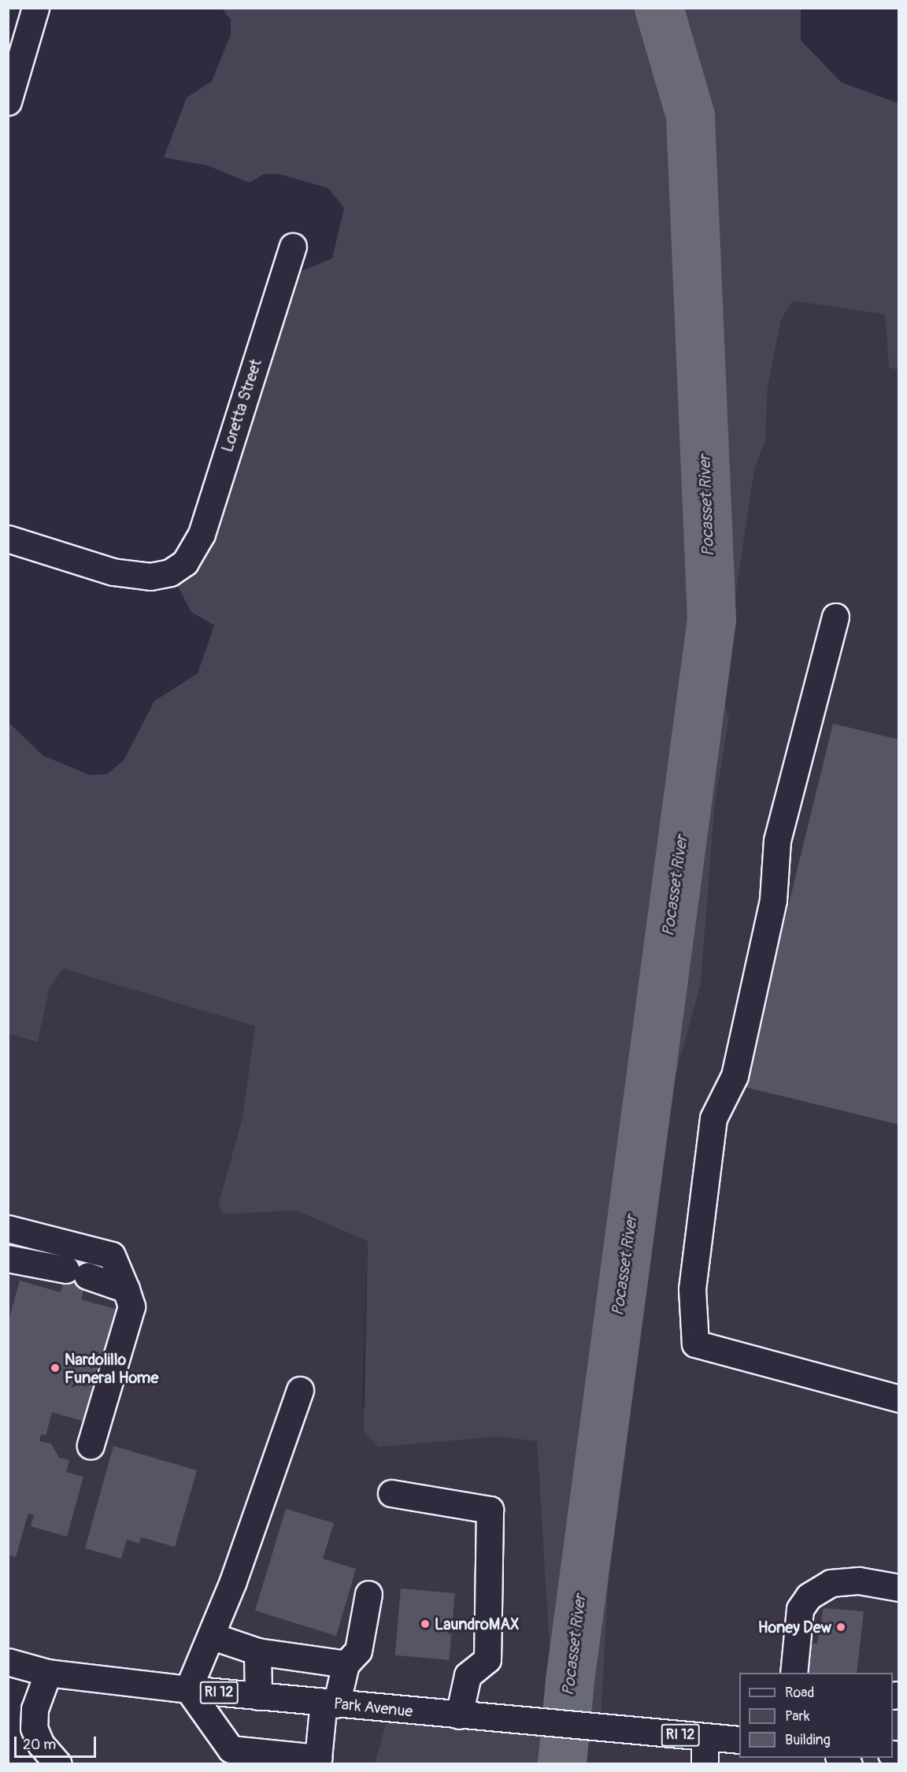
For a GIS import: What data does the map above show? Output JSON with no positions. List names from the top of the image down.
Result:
{
  "streets": {
    "main road": ["Loretta Street", "RI 12", "Park Avenue"]
  },
  "water": ["Pocasset River"],
  "places": ["Nardolillo Funeral Home", "LaundroMAX", "Honey Dew"],
  "legend": ["Road", "Park", "Building"],
  "scale_bar": "20 m"
}
